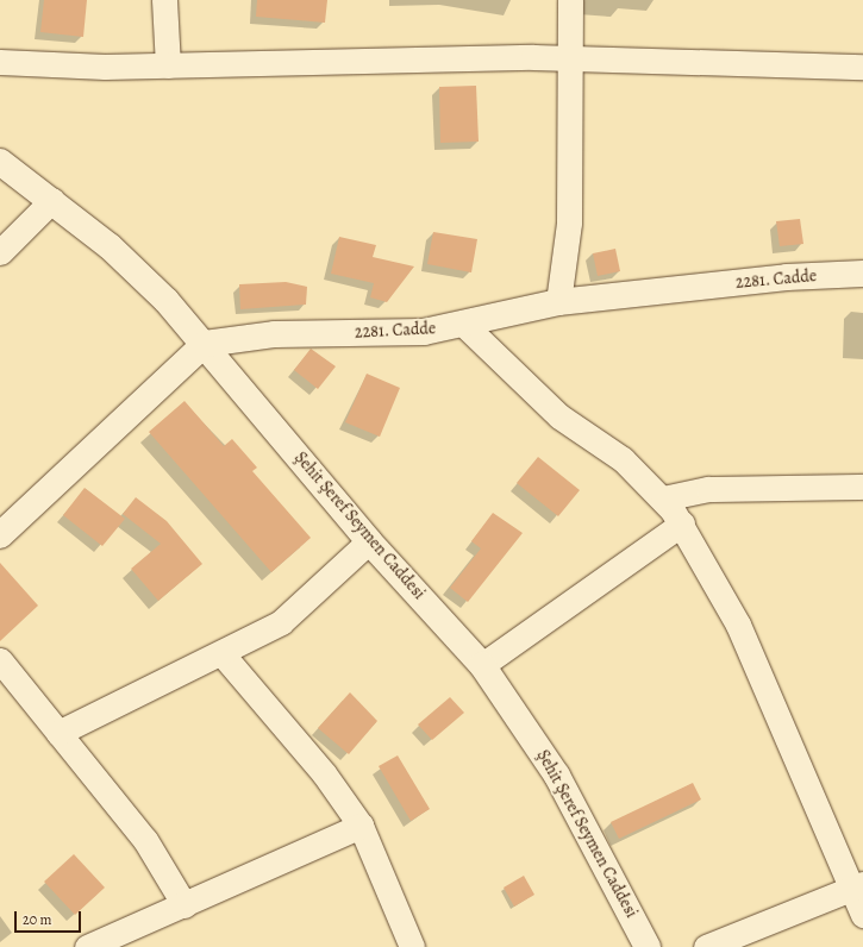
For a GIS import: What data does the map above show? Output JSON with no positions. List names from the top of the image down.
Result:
{
  "streets": {
    "street": ["2281. Cadde", "Şehit Şeref Seymen Caddesi"]
  },
  "crossings": [
    ["2281. Cadde", "Şehit Şeref Seymen Caddesi"]
  ],
  "scale_bar": "20 m"
}
